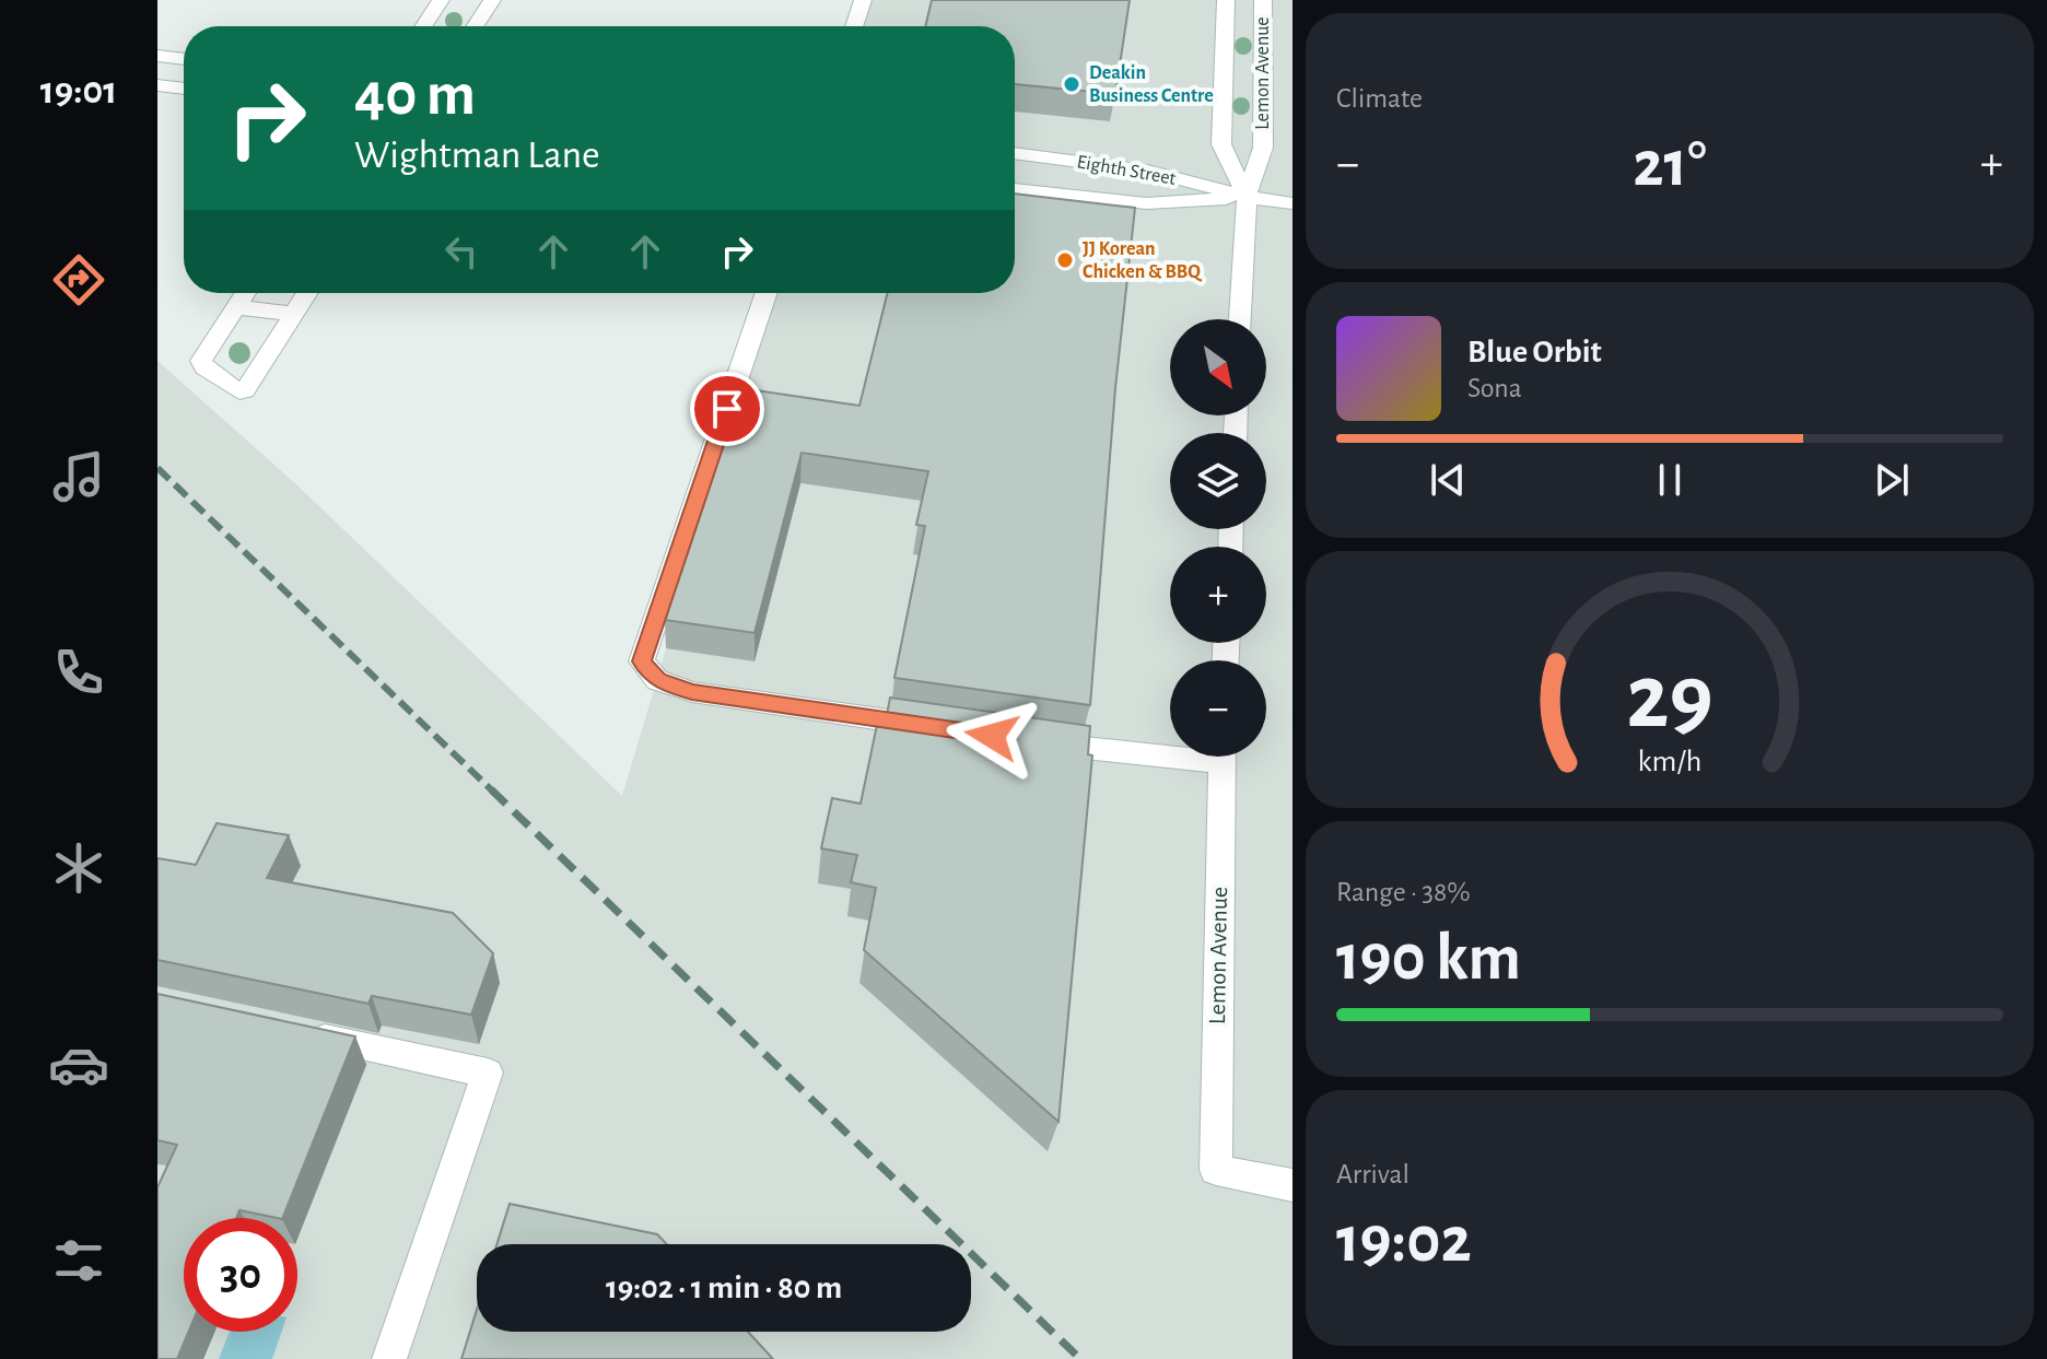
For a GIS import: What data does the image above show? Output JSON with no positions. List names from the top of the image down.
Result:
{
  "streets": {
    "street": ["Lemon Avenue", "Eighth Street"]
  },
  "crossings": [
    ["Lemon Avenue", "Eighth Street"]
  ],
  "places": ["Deakin Business Centre", "JJ Korean Chicken & BBQ"],
  "north": "bottom right",
  "page": {
    "tabs": "19:01",
    "tile": [
      "Climate",
      ["Range · 38%", "190 km"],
      ["Arrival", "19:02"]
    ],
    "turn": ["40 m", "Wightman Lane"],
    "heat": ["−", "21°", "+"],
    "song": ["Blue Orbit", "Sona"],
    "map_buttons": ["+", "−"],
    "limit": "30",
    "trip": "19:02 · 1 min · 80 m",
    "gauge": ["29", "km/h"]
  }
}
